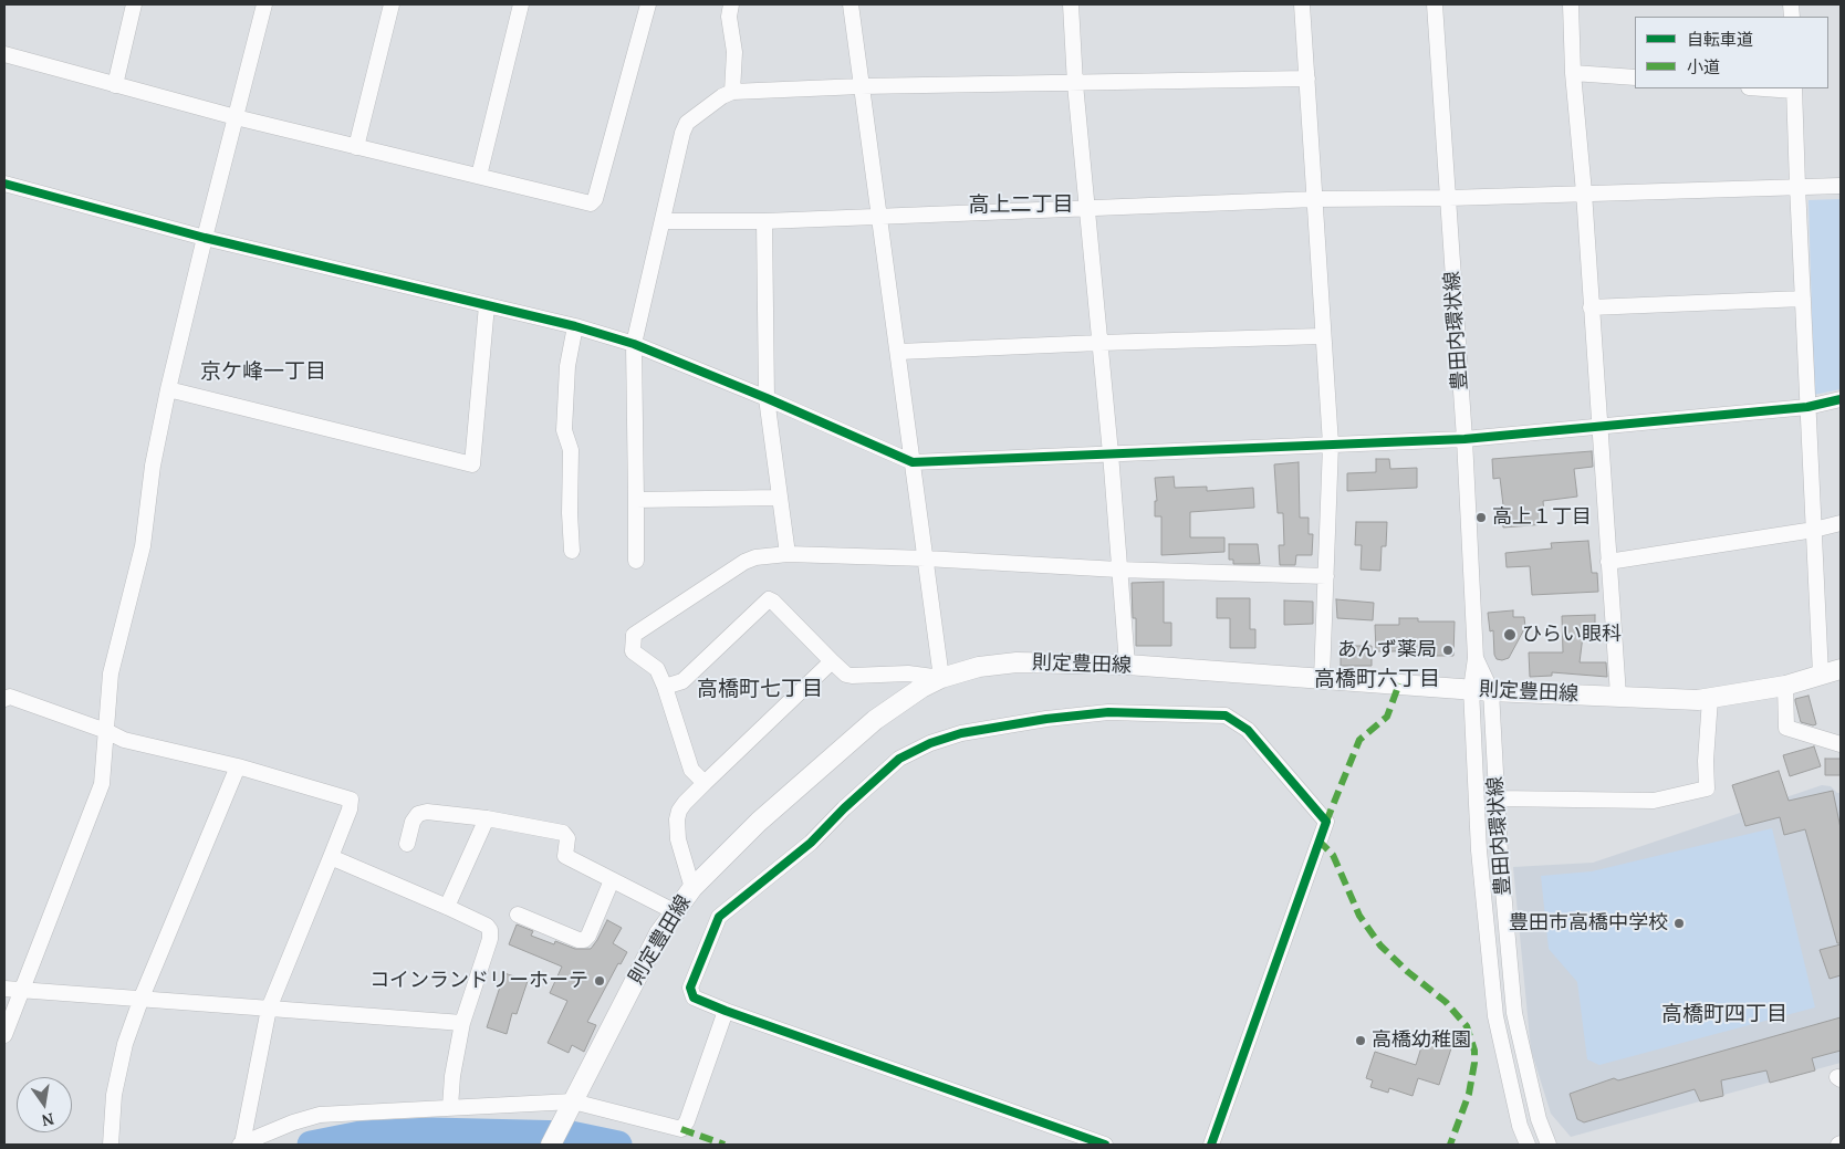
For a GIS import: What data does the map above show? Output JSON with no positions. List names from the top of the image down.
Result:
{
  "streets": {
    "main road": ["則定豊田線"],
    "street": ["豊田内環状線"]
  },
  "crossings": [
    ["豊田内環状線", "則定豊田線"]
  ],
  "districts": [
    "高上二丁目",
    "京ケ峰一丁目",
    "高橋町六丁目",
    "高橋町七丁目",
    "高橋町四丁目"
  ],
  "places": [
    "高上１丁目",
    "ひらい眼科",
    "あんず薬局",
    "豊田市高橋中学校",
    "コインランドリーホーテ",
    "高橋幼稚園"
  ],
  "legend": ["自転車道", "小道"],
  "north": "bottom"
}
